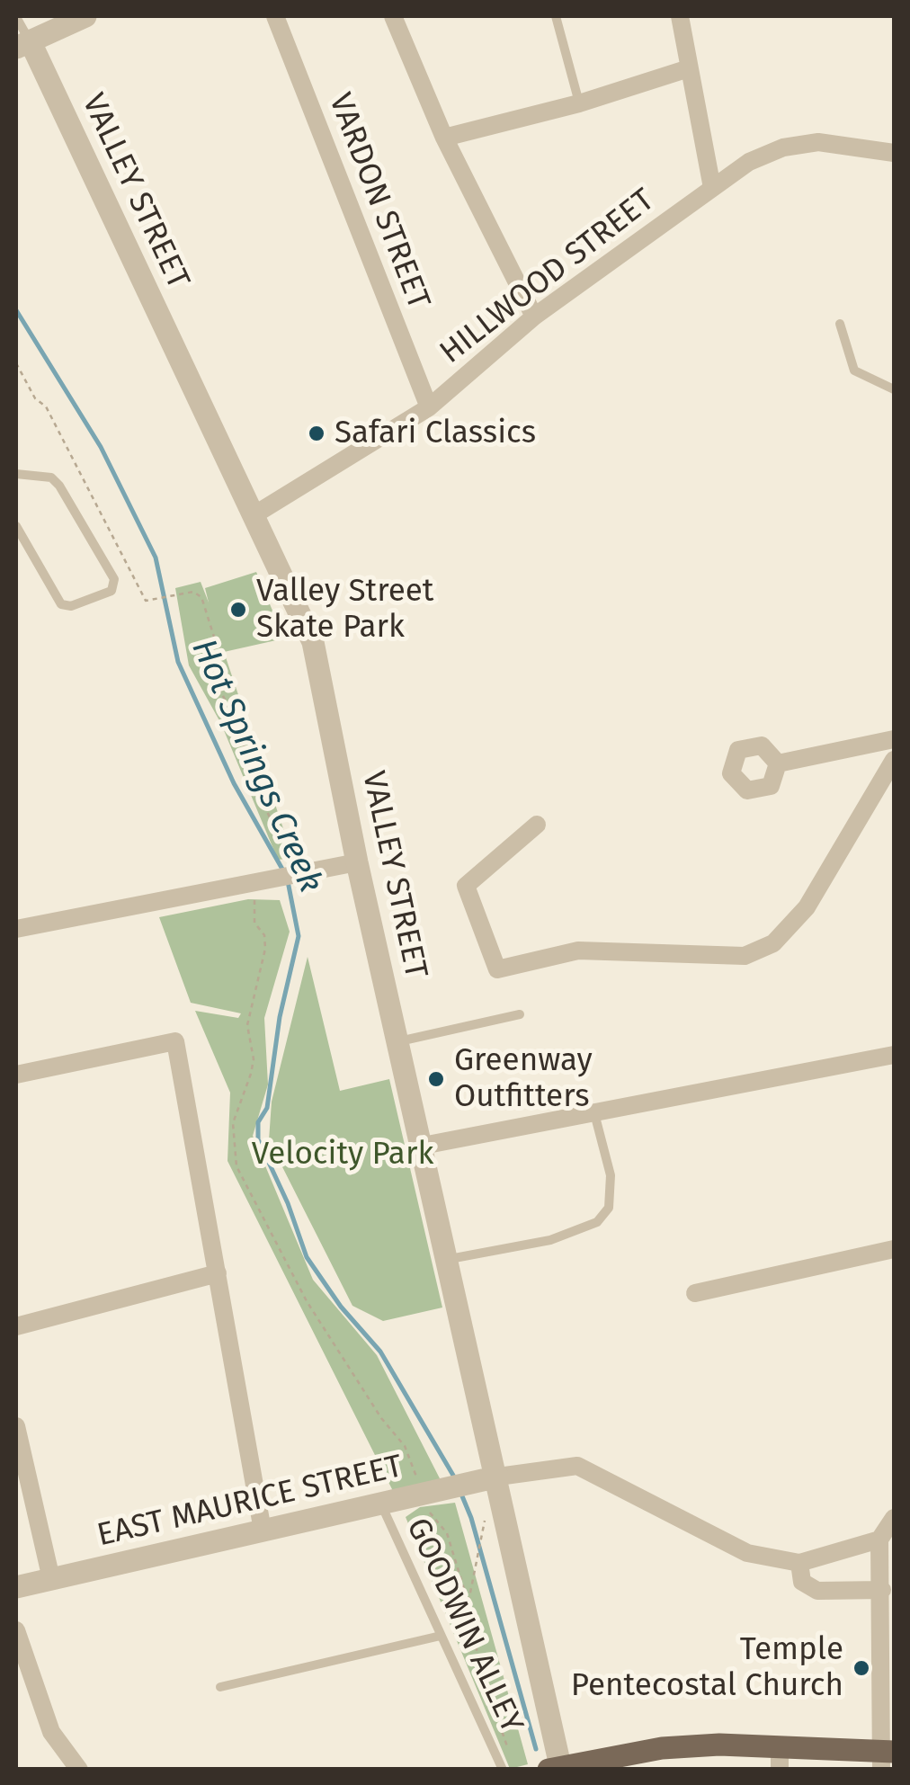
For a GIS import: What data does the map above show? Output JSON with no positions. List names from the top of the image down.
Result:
{
  "streets": {
    "street": [
      "VALLEY STREET",
      "VARDON STREET",
      "HILLWOOD STREET",
      "EAST MAURICE STREET"
    ],
    "lane": ["GOODWIN ALLEY"]
  },
  "crossings": [
    ["VALLEY STREET", "HILLWOOD STREET"],
    ["VALLEY STREET", "EAST MAURICE STREET"],
    ["VARDON STREET", "HILLWOOD STREET"],
    ["EAST MAURICE STREET", "GOODWIN ALLEY"]
  ],
  "water": ["Hot Springs Creek"],
  "parks": ["Velocity Park"],
  "places": [
    "Safari Classics",
    "Valley Street Skate Park",
    "Greenway Outfitters",
    "Temple Pentecostal Church"
  ]
}
